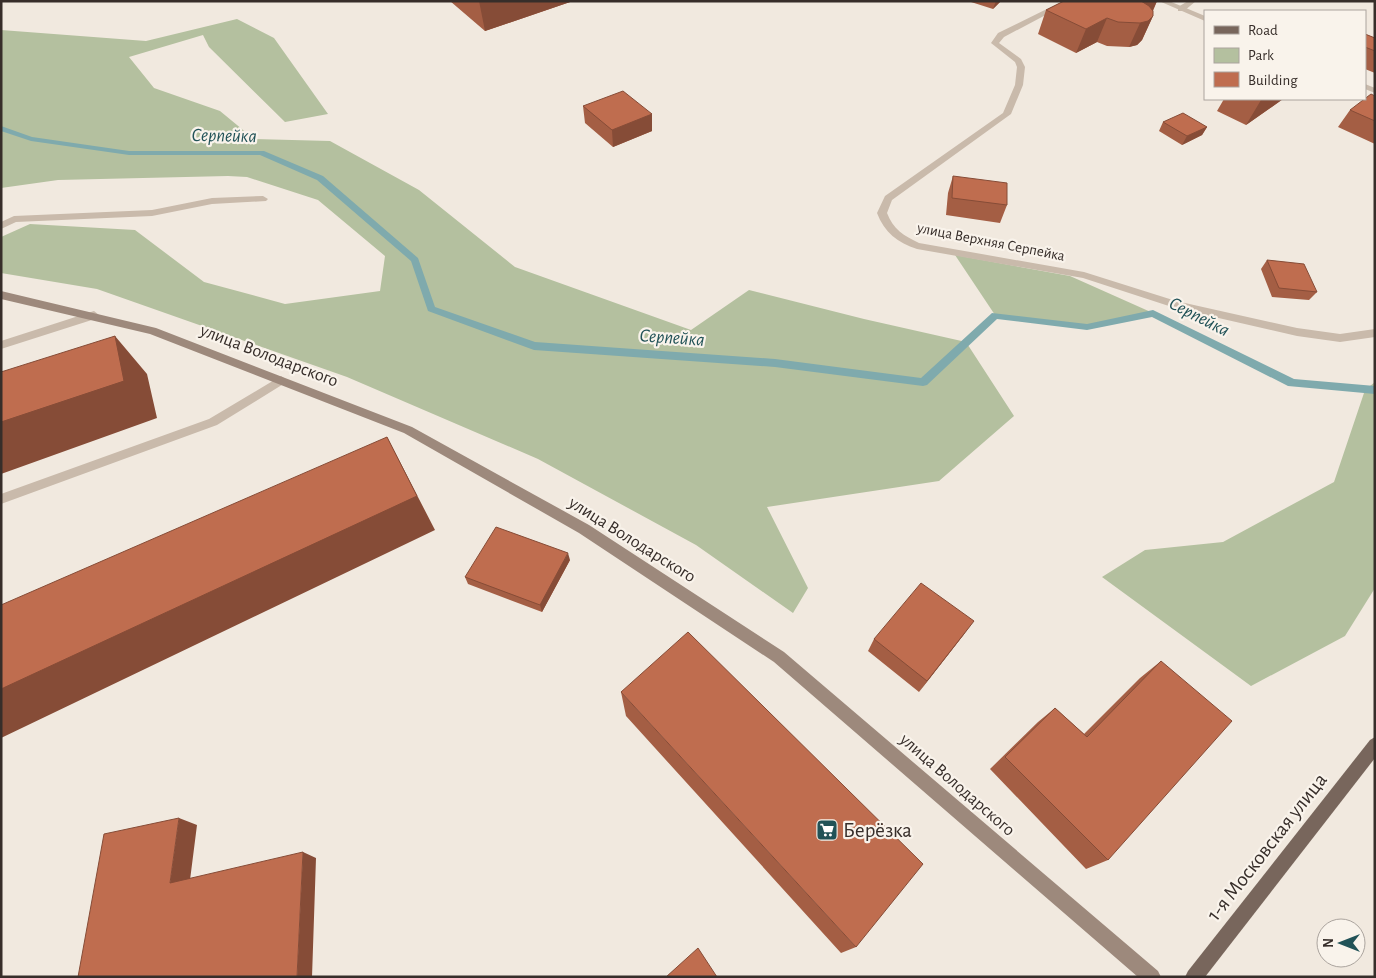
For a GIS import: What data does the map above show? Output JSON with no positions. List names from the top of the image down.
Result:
{
  "streets": {
    "main road": ["улица Володарского", "1-я Московская улица"],
    "street": ["улица Верхняя Серпейка"]
  },
  "water": ["Серпейка"],
  "places": {
    "supermarket": ["Берёзка"]
  },
  "legend": ["Road", "Park", "Building"],
  "north": "left"
}
